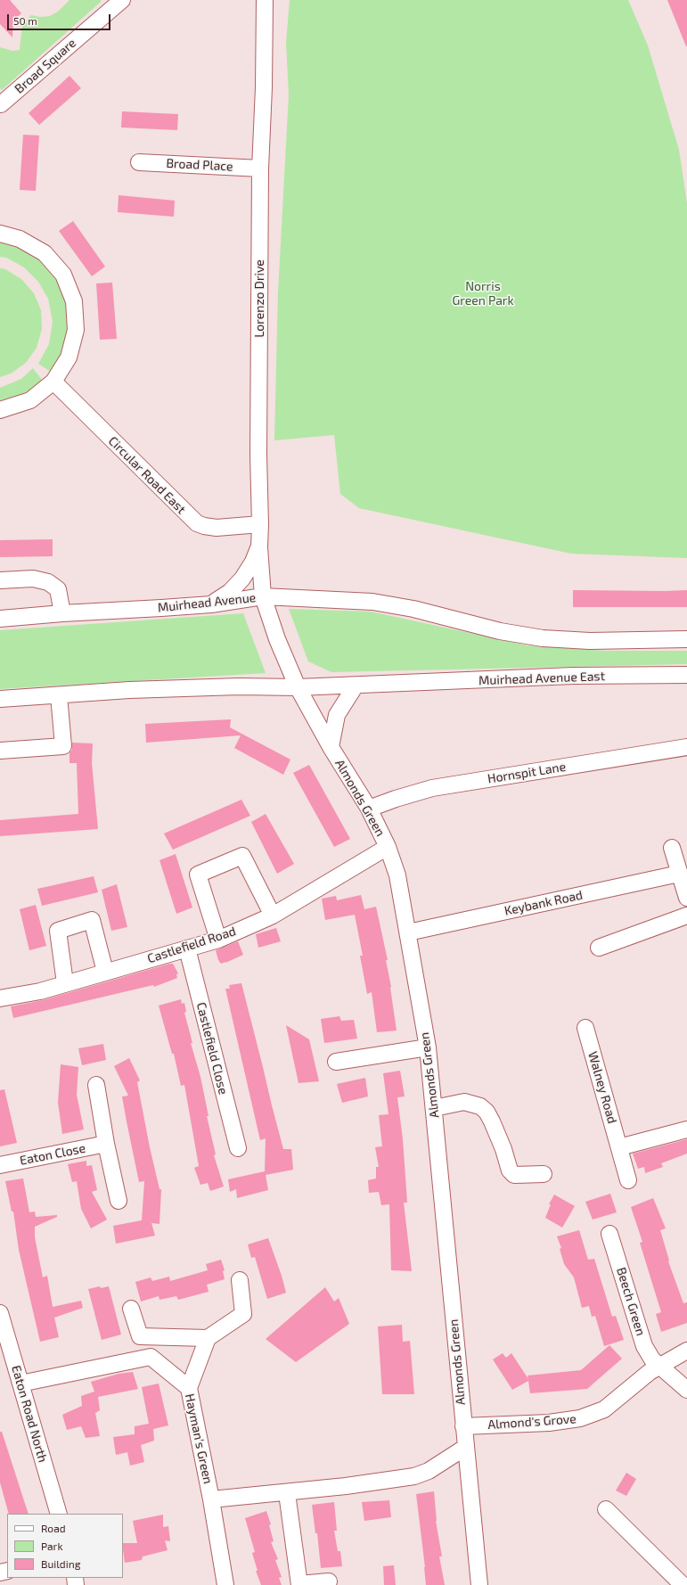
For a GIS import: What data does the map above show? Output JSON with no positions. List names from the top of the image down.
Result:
{
  "streets": {
    "street": [
      "Broad Square",
      "Broad Place",
      "Lorenzo Drive",
      "Circular Road East",
      "Muirhead Avenue",
      "Muirhead Avenue East",
      "Hornspit Lane",
      "Almonds Green",
      "Keybank Road",
      "Castlefield Road",
      "Castlefield Close",
      "Walney Road",
      "Eaton Close",
      "Beech Green",
      "Eaton Road North",
      "Almond's Grove",
      "Hayman's Green"
    ]
  },
  "crossings": [
    ["Broad Place", "Lorenzo Drive"],
    ["Lorenzo Drive", "Circular Road East"],
    ["Lorenzo Drive", "Muirhead Avenue"],
    ["Lorenzo Drive", "Almonds Green"],
    ["Muirhead Avenue", "Almonds Green"],
    ["Hornspit Lane", "Almonds Green"],
    ["Almonds Green", "Keybank Road"],
    ["Almonds Green", "Castlefield Road"],
    ["Almonds Green", "Almond's Grove"],
    ["Castlefield Road", "Castlefield Close"],
    ["Beech Green", "Almond's Grove"],
    ["Eaton Road North", "Hayman's Green"]
  ],
  "parks": ["Norris Green Park"],
  "legend": ["Road", "Park", "Building"],
  "scale_bar": "50 m"
}
